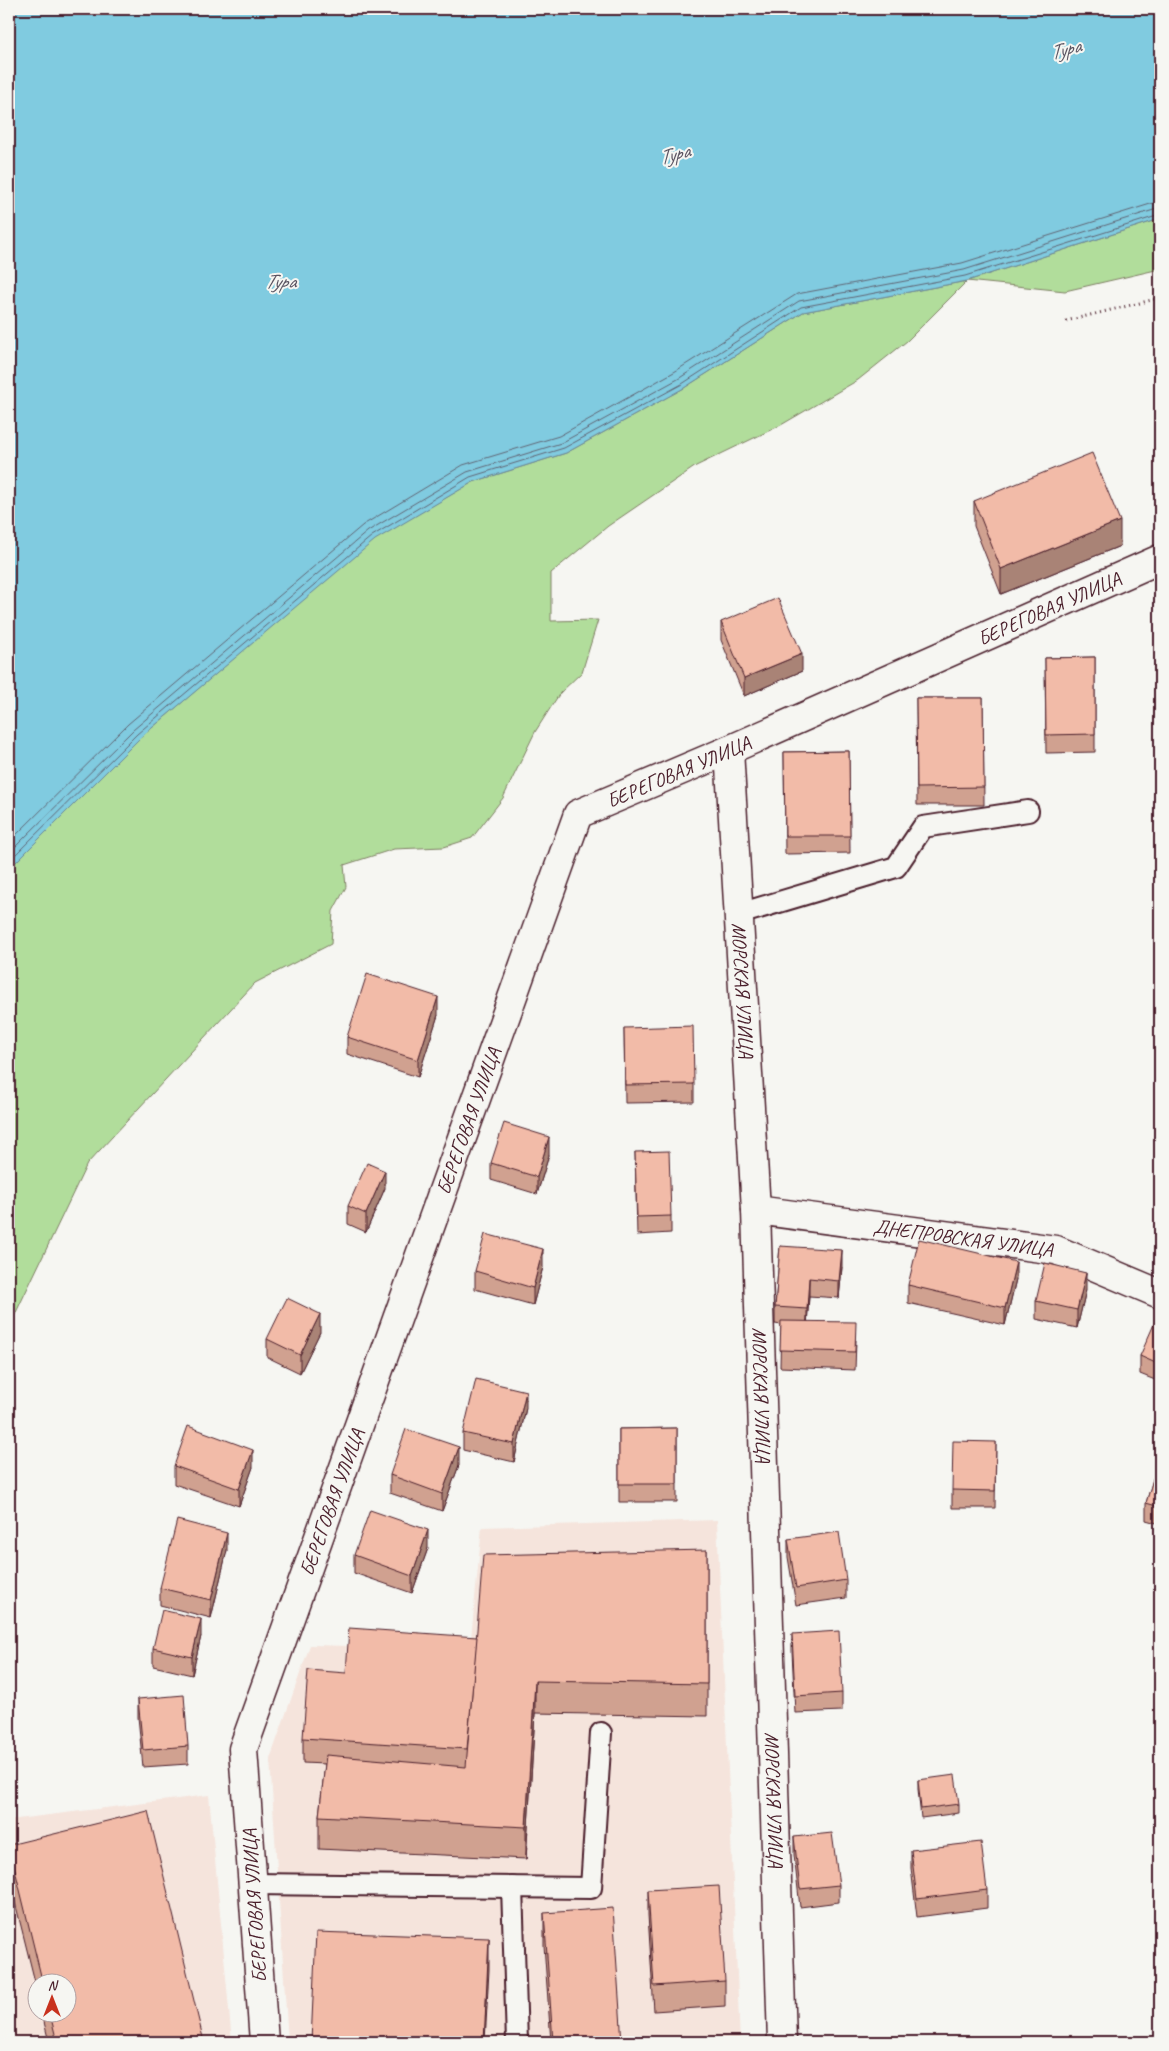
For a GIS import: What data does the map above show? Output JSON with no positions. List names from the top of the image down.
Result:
{
  "streets": {
    "street": ["БЕРЕГОВАЯ УЛИЦА", "МОРСКАЯ УЛИЦА", "ДНЕПРОВСКАЯ УЛИЦА"]
  },
  "crossings": [
    ["БЕРЕГОВАЯ УЛИЦА", "МОРСКАЯ УЛИЦА"],
    ["МОРСКАЯ УЛИЦА", "ДНЕПРОВСКАЯ УЛИЦА"]
  ],
  "water": ["Тура"],
  "north": "top"
}
